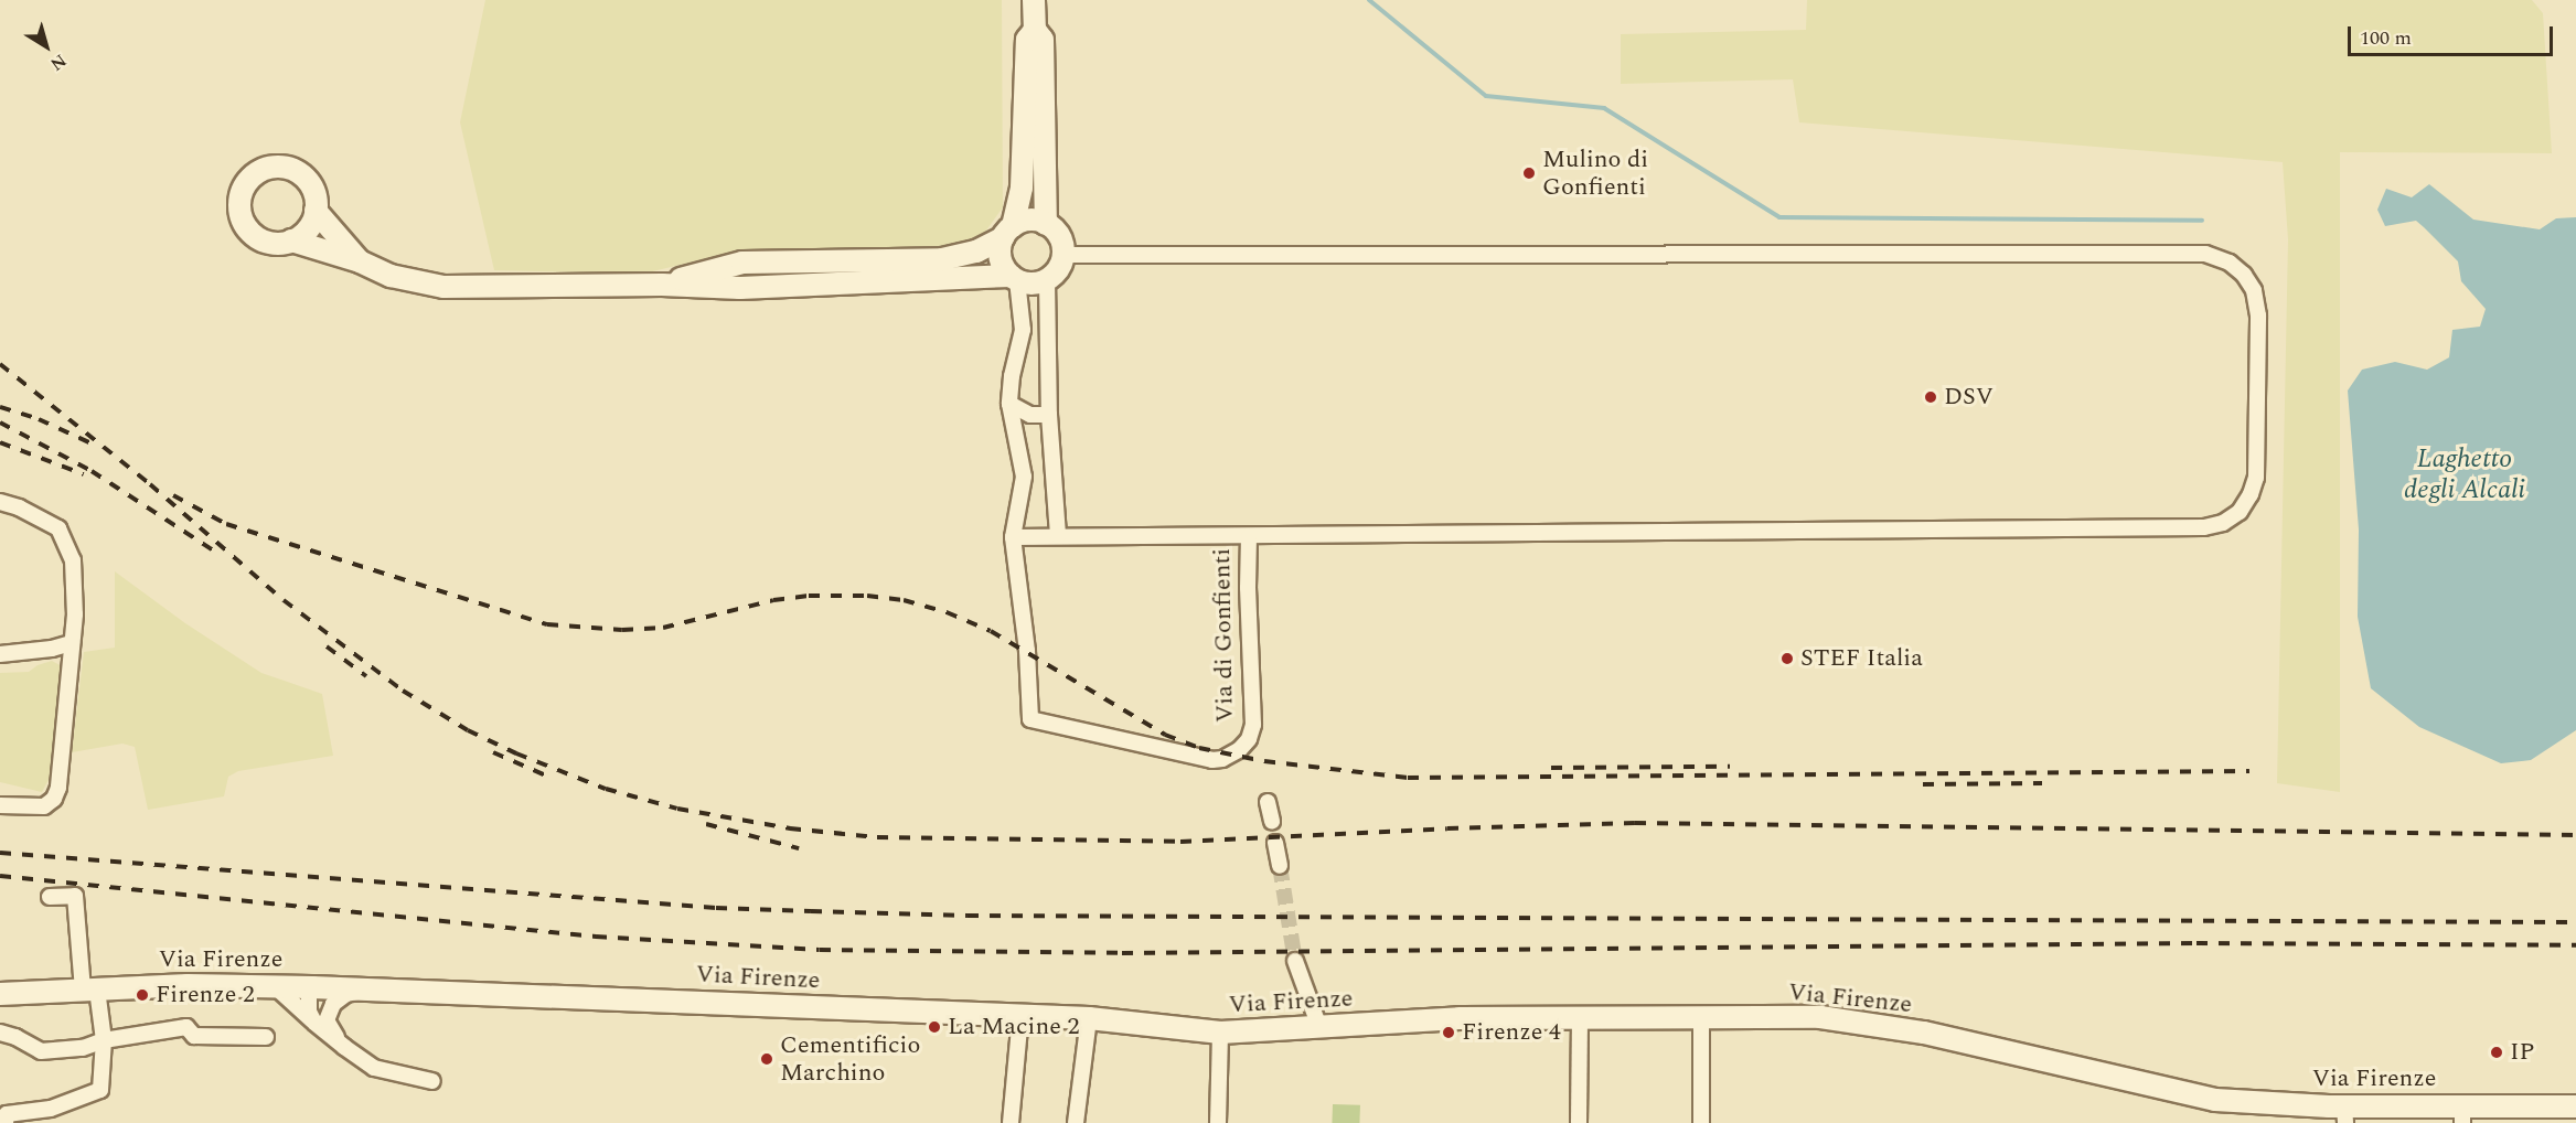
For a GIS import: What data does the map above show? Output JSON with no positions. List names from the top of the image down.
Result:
{
  "streets": {
    "main road": ["Via Firenze"],
    "street": ["Via di Gonfienti"]
  },
  "water": ["Laghetto degli Alcali"],
  "places": [
    "Mulino di Gonfienti",
    "DSV",
    "STEF Italia",
    "Firenze 2",
    "La Macine 2",
    "Firenze 4",
    "IP",
    "Cementificio Marchino"
  ],
  "scale_bar": "100 m",
  "north": "bottom right"
}
